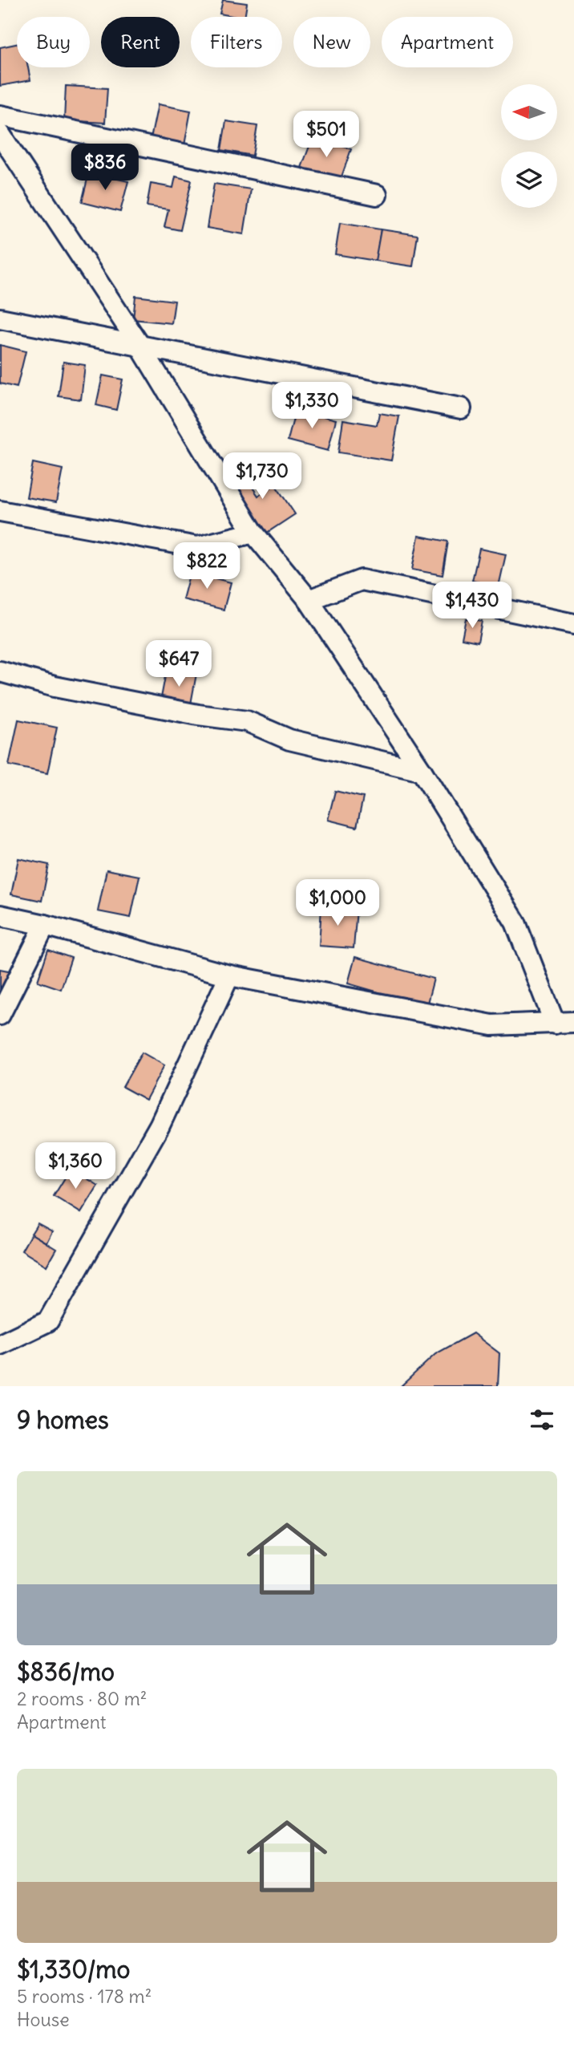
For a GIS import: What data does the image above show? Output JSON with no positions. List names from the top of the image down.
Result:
{
  "north": "left",
  "page": {
    "chip": [
      "Buy",
      "Rent",
      "Filters",
      "New",
      "Apartment"
    ],
    "price": [
      "$501",
      "$836",
      "$1,330",
      "$1,730",
      "$822",
      "$1,430",
      "$647",
      "$1,000",
      "$1,360"
    ],
    "heading": "9 homes",
    "list": [
      {
        "name": "$836/mo",
        "note": "2 rooms · 80 m² · Apartment"
      },
      {
        "name": "$1,330/mo",
        "note": "5 rooms · 178 m² · House"
      }
    ]
  }
}
